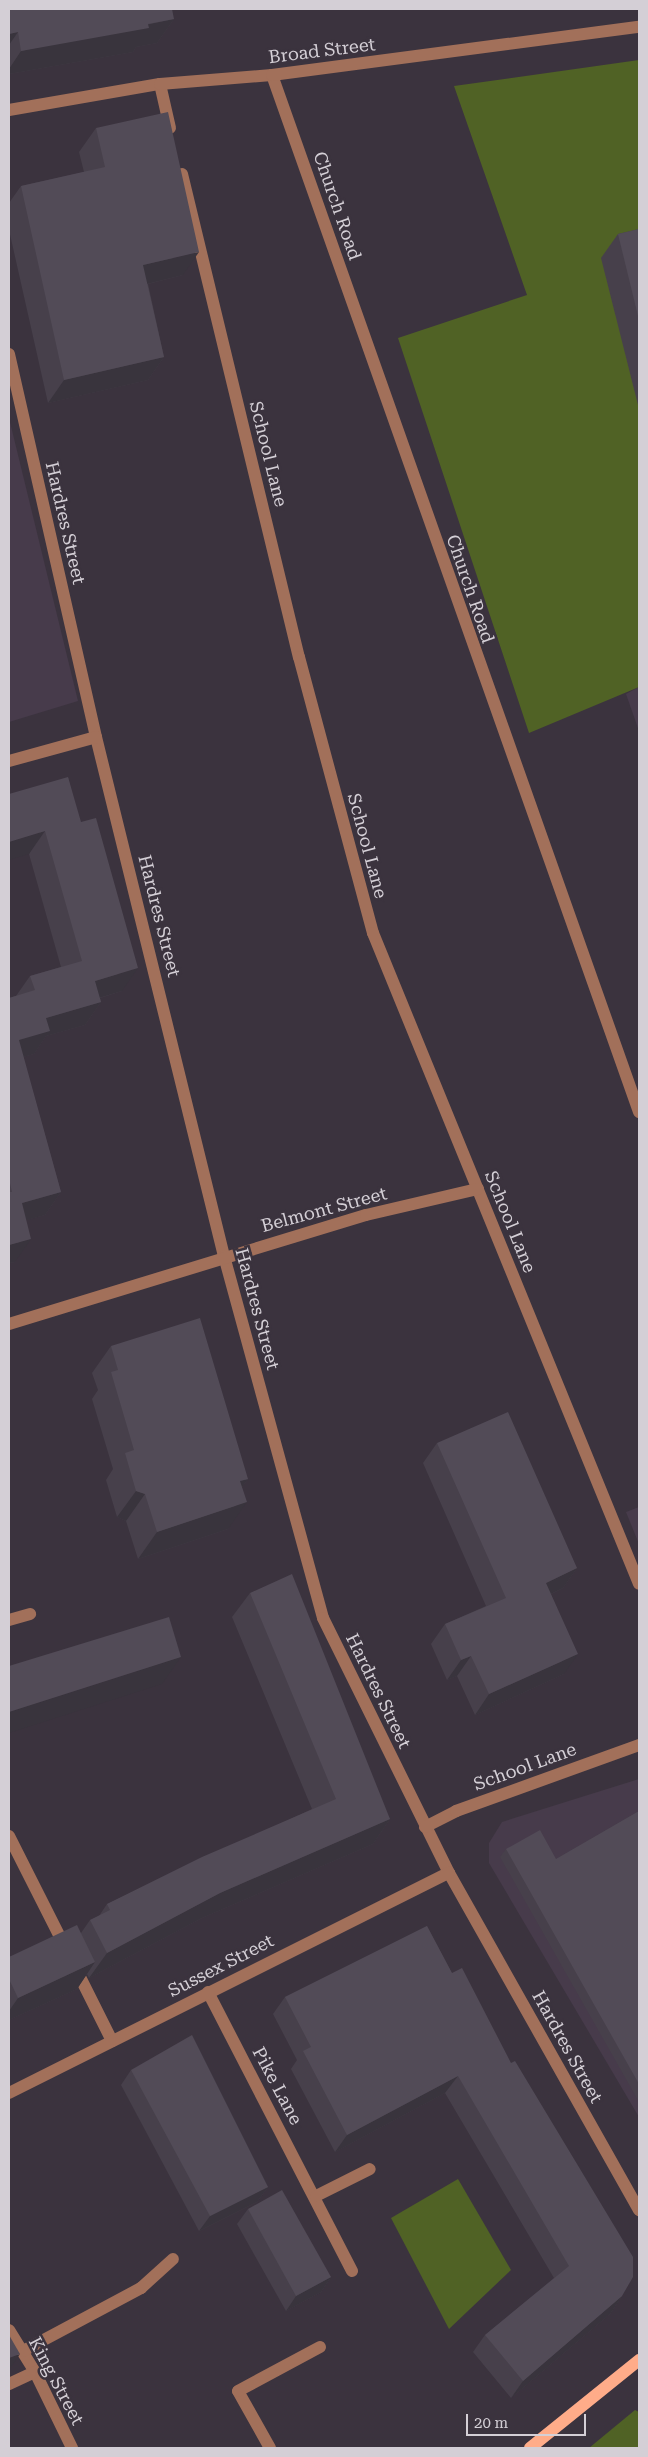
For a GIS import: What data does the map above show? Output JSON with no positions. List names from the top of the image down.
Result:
{
  "streets": {
    "street": [
      "Broad Street",
      "Church Road",
      "School Lane",
      "Hardres Street",
      "Belmont Street",
      "Sussex Street",
      "Pike Lane",
      "King Street"
    ]
  },
  "crossings": [
    ["Broad Street", "Church Road"],
    ["School Lane", "Hardres Street"],
    ["School Lane", "Belmont Street"],
    ["Hardres Street", "Belmont Street"],
    ["Hardres Street", "Sussex Street"],
    ["Sussex Street", "Pike Lane"]
  ],
  "scale_bar": "20 m"
}
